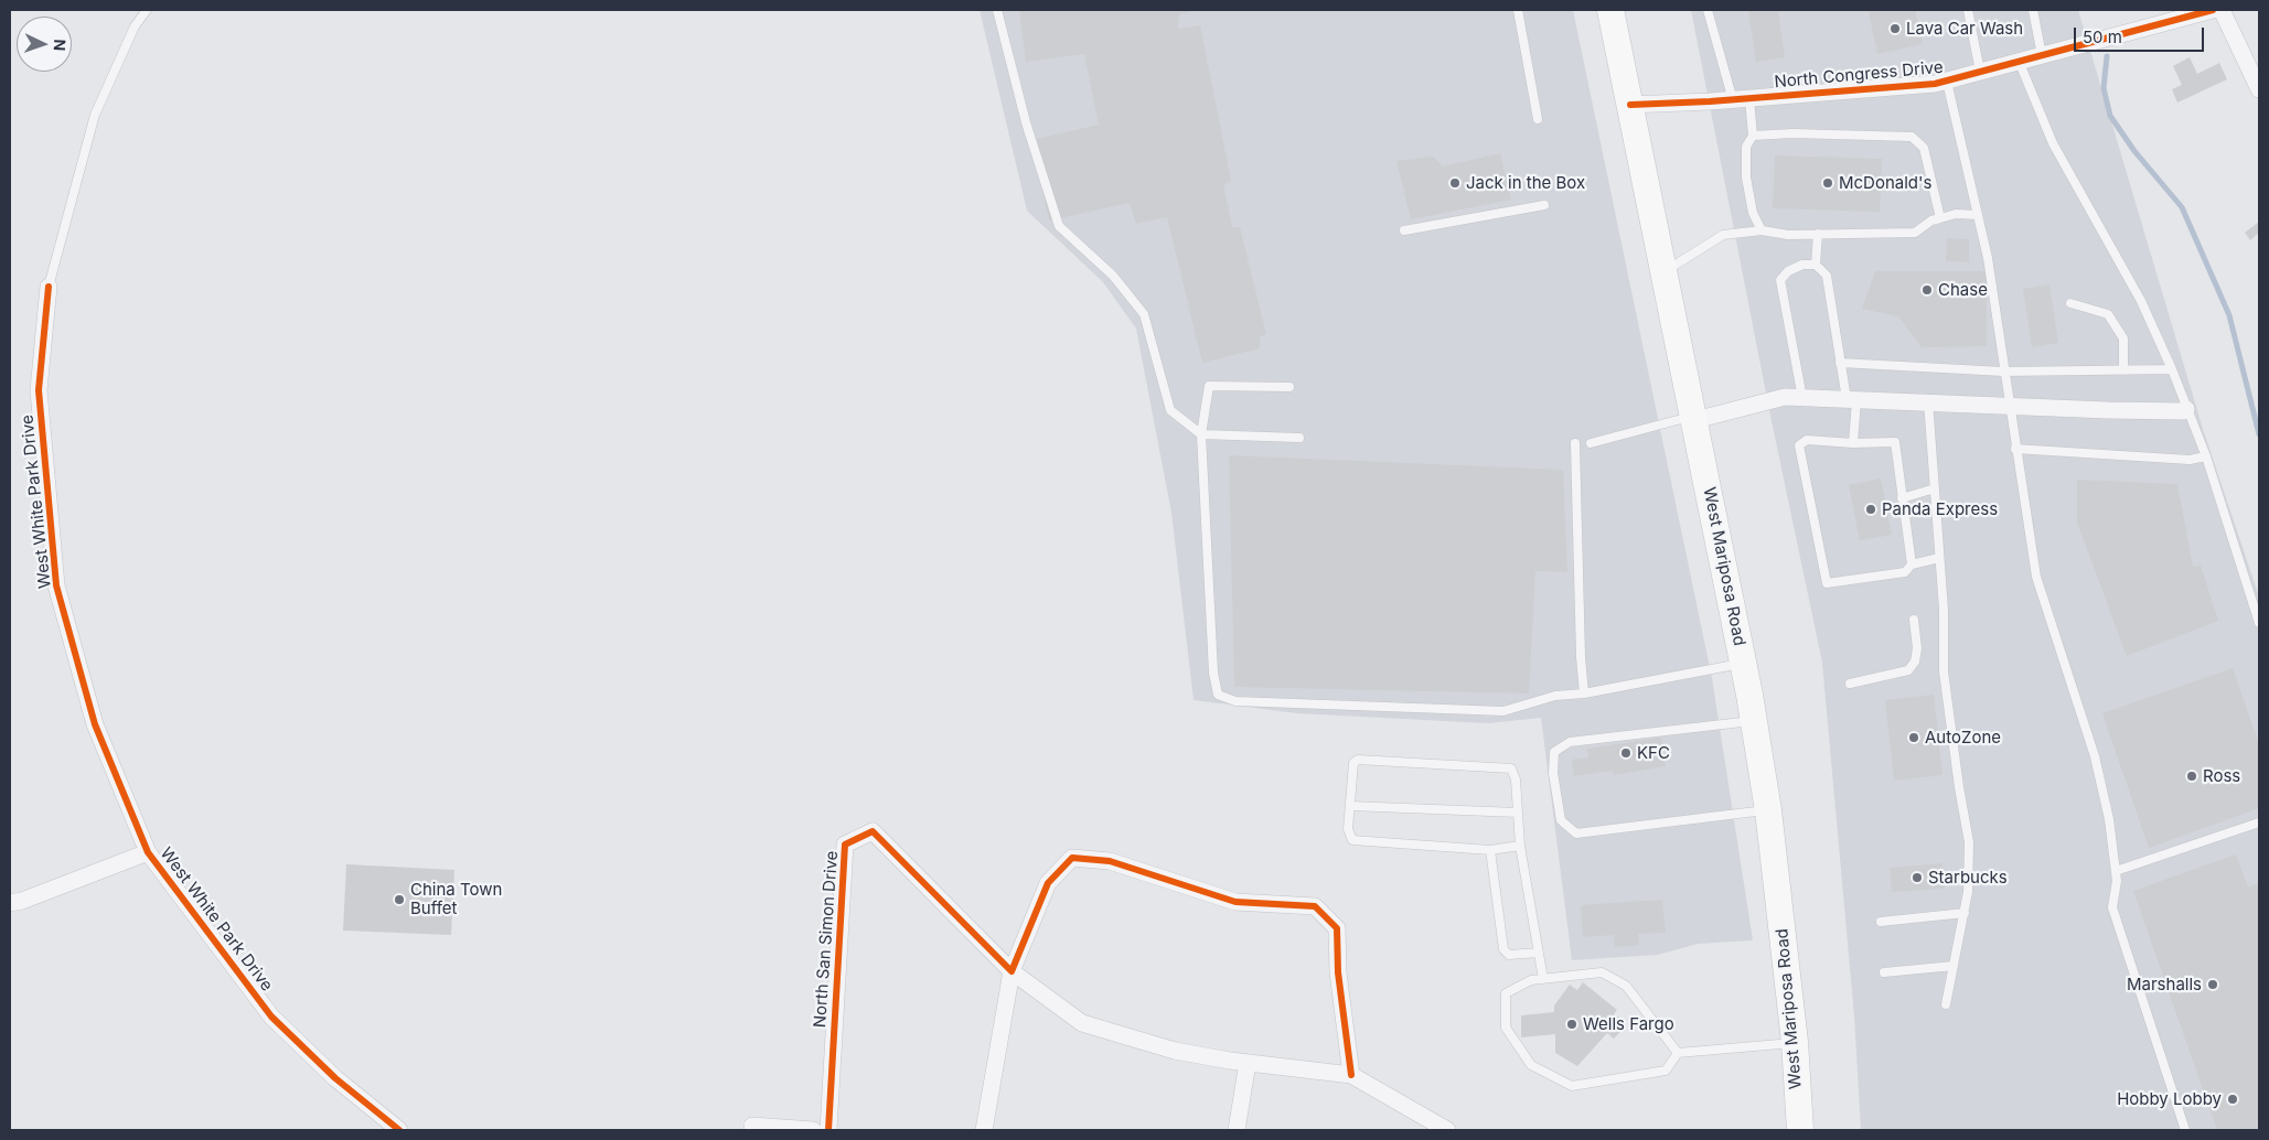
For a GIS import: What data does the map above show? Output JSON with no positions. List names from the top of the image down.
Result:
{
  "streets": {
    "main road": ["West Mariposa Road"],
    "street": ["North Congress Drive", "West White Park Drive", "North San Simon Drive"]
  },
  "crossings": [
    ["North Congress Drive", "West Mariposa Road"]
  ],
  "places": [
    "Lava Car Wash",
    "Jack in the Box",
    "McDonald's",
    "Chase",
    "Panda Express",
    "AutoZone",
    "KFC",
    "Ross",
    "Starbucks",
    "China Town Buffet",
    "Marshalls",
    "Wells Fargo",
    "Hobby Lobby"
  ],
  "scale_bar": "50 m",
  "north": "right"
}
